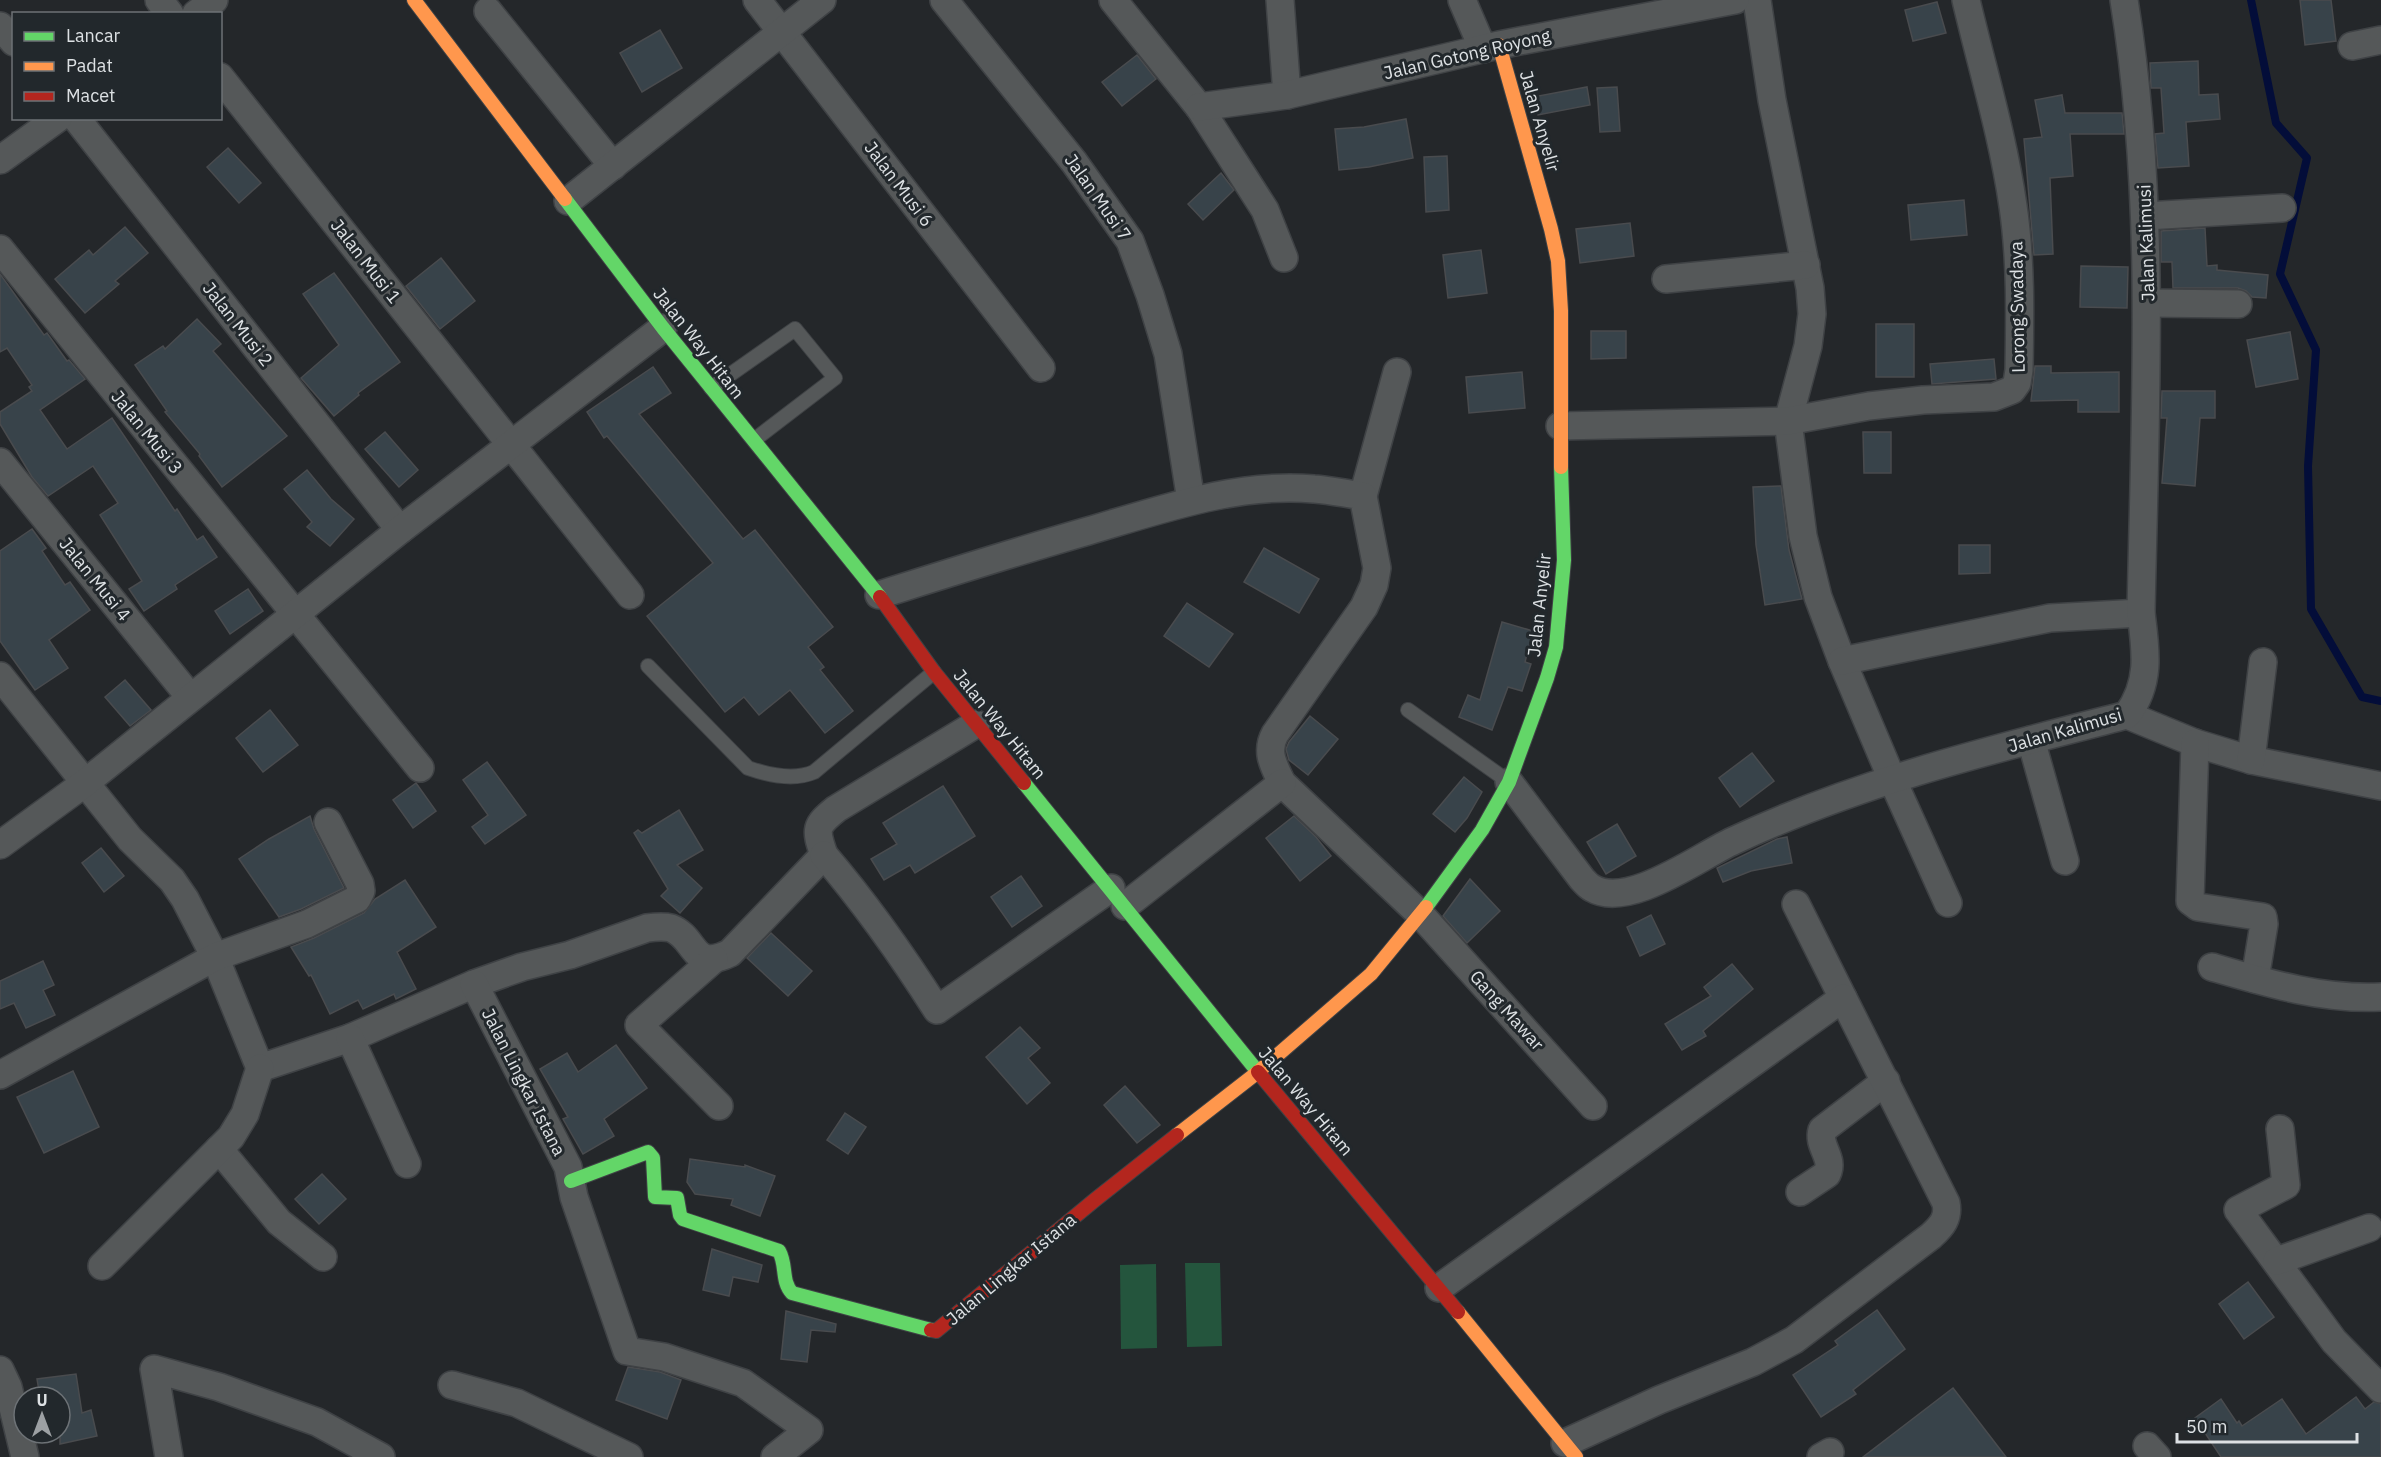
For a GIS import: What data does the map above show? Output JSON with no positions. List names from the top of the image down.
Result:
{
  "streets": {
    "street": [
      "Jalan Gotong Royong",
      "Jalan Anyelir",
      "Jalan Musi 6",
      "Jalan Musi 7",
      "Jalan Kalimusi",
      "Jalan Musi 1",
      "Lorong Swadaya",
      "Jalan Musi 2",
      "Jalan Way Hitam",
      "Jalan Musi 3",
      "Jalan Musi 4",
      "Gang Mawar",
      "Jalan Lingkar Istana"
    ]
  },
  "crossings": [
    ["Jalan Gotong Royong", "Jalan Anyelir"],
    ["Jalan Anyelir", "Jalan Kalimusi"],
    ["Jalan Anyelir", "Jalan Way Hitam"],
    ["Jalan Anyelir", "Gang Mawar"],
    ["Jalan Anyelir", "Jalan Lingkar Istana"],
    ["Jalan Way Hitam", "Jalan Lingkar Istana"]
  ],
  "legend": ["Lancar", "Padat", "Macet"],
  "scale_bar": "50 m",
  "north": "top"
}
